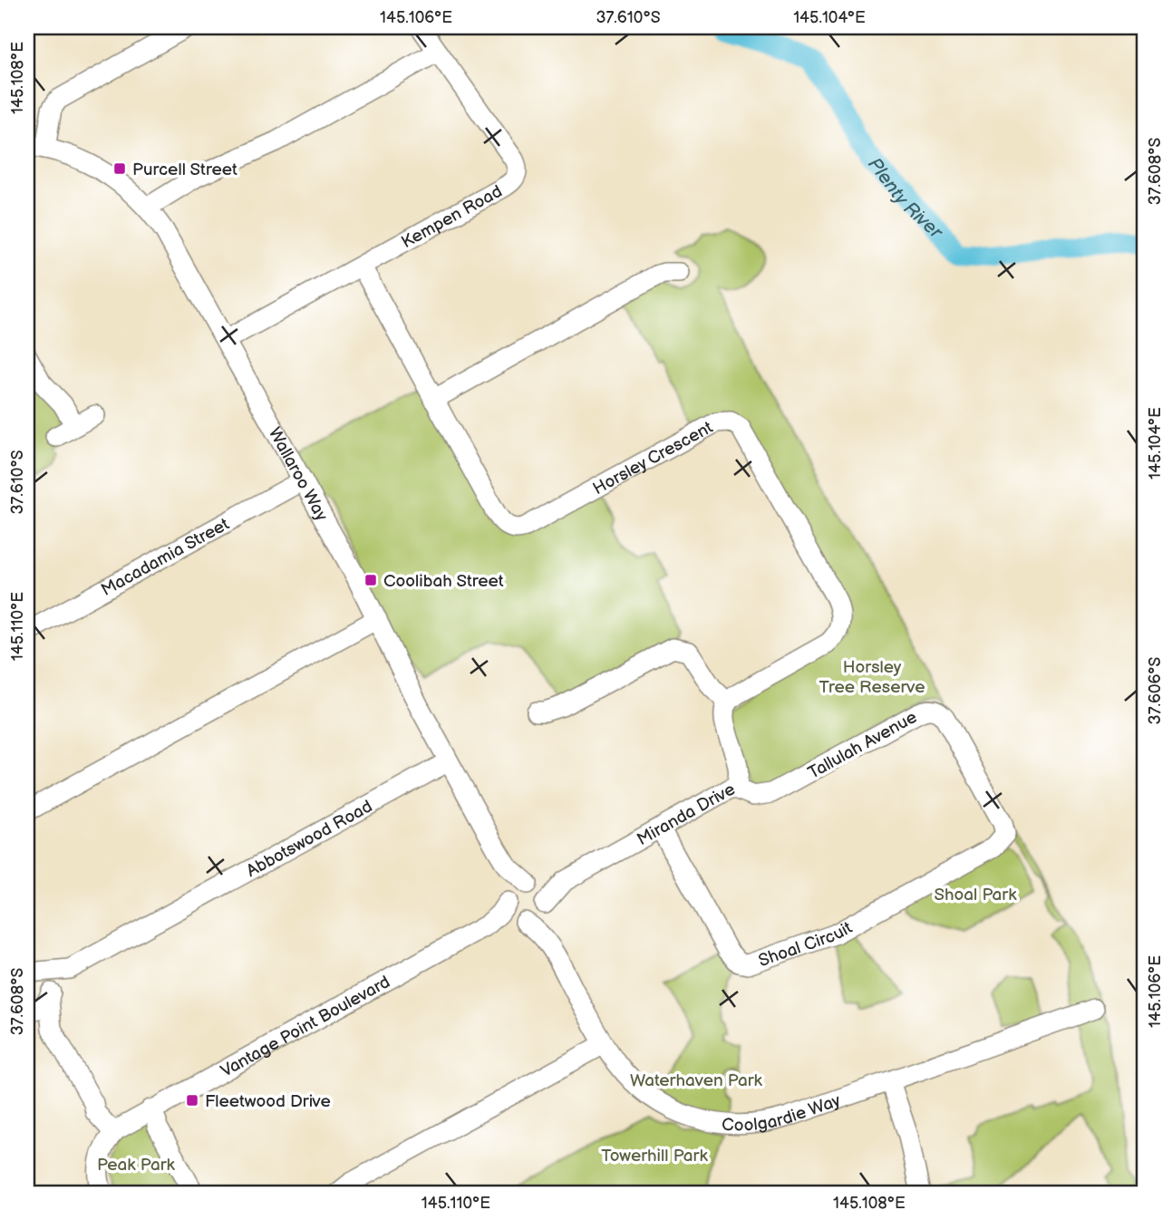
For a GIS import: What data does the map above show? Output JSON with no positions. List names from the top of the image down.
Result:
{
  "streets": {
    "street": [
      "Kempen Road",
      "Horsley Crescent",
      "Wallaroo Way",
      "Macadamia Street",
      "Tallulah Avenue",
      "Miranda Drive",
      "Abbotswood Road",
      "Shoal Circuit",
      "Vantage Point Boulevard",
      "Coolgardie Way"
    ]
  },
  "crossings": [
    ["Kempen Road", "Horsley Crescent"],
    ["Kempen Road", "Wallaroo Way"],
    ["Horsley Crescent", "Miranda Drive"],
    ["Wallaroo Way", "Macadamia Street"],
    ["Wallaroo Way", "Miranda Drive"],
    ["Wallaroo Way", "Abbotswood Road"],
    ["Wallaroo Way", "Vantage Point Boulevard"],
    ["Wallaroo Way", "Coolgardie Way"],
    ["Tallulah Avenue", "Miranda Drive"],
    ["Tallulah Avenue", "Shoal Circuit"],
    ["Miranda Drive", "Shoal Circuit"],
    ["Miranda Drive", "Vantage Point Boulevard"],
    ["Miranda Drive", "Coolgardie Way"],
    ["Vantage Point Boulevard", "Coolgardie Way"]
  ],
  "water": ["Plenty River"],
  "parks": [
    "Horsley Tree Reserve",
    "Shoal Park",
    "Waterhaven Park",
    "Towerhill Park",
    "Peak Park"
  ],
  "places": {
    "transit": ["Purcell Street", "Coolibah Street", "Fleetwood Drive"]
  },
  "coordinates": [
    "145.106°E",
    "37.610°S",
    "145.104°E",
    "145.108°E",
    "37.608°S",
    "145.110°E",
    "37.606°S"
  ]
}
